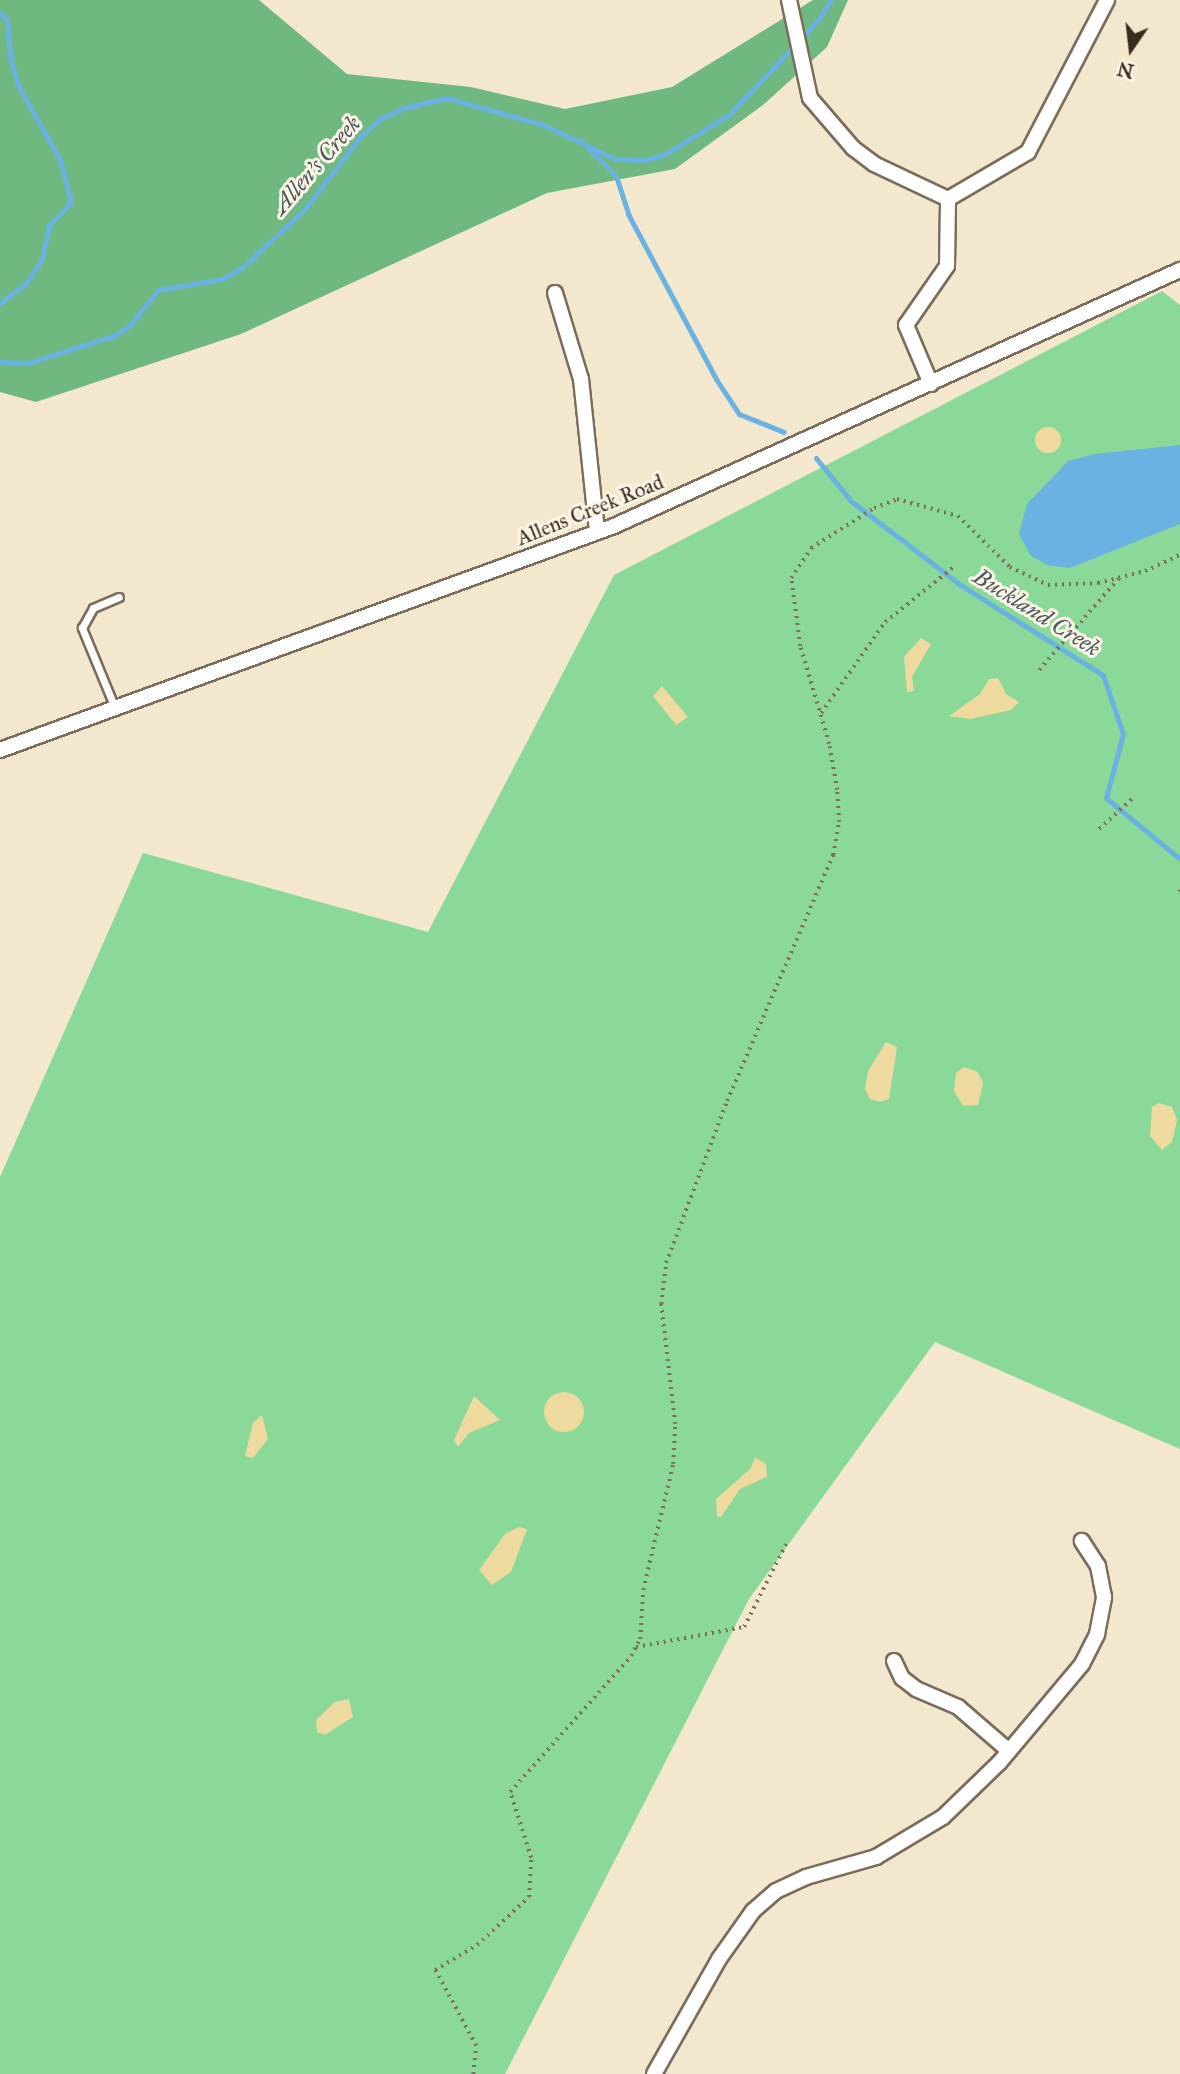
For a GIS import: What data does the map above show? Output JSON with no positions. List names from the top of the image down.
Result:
{
  "streets": {
    "street": ["Allens Creek Road"]
  },
  "water": ["Allen's Creek", "Buckland Creek"],
  "north": "bottom"
}
